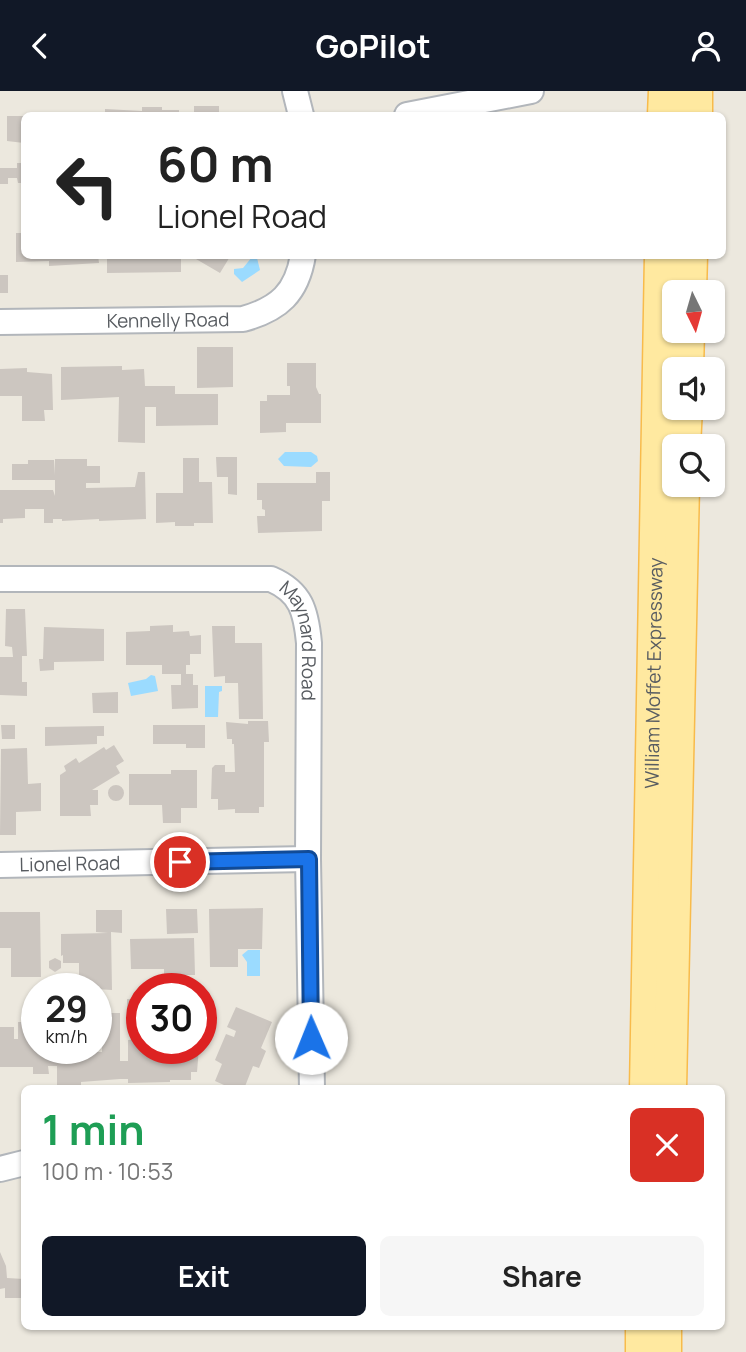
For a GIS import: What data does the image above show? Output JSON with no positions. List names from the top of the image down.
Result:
{
  "streets": {
    "main road": ["William Moffet Expressway"],
    "street": ["Kennelly Road", "Maynard Road", "Lionel Road"]
  },
  "crossings": [
    ["Maynard Road", "Lionel Road"]
  ],
  "north": "bottom",
  "page": {
    "header": "GoPilot",
    "turn": ["60 m", "Lionel Road"],
    "speed": "29 km/h",
    "limit": "30",
    "heading": ["1 min", "100 m · 10:53"],
    "buttons": ["Exit", "Share"]
  }
}
